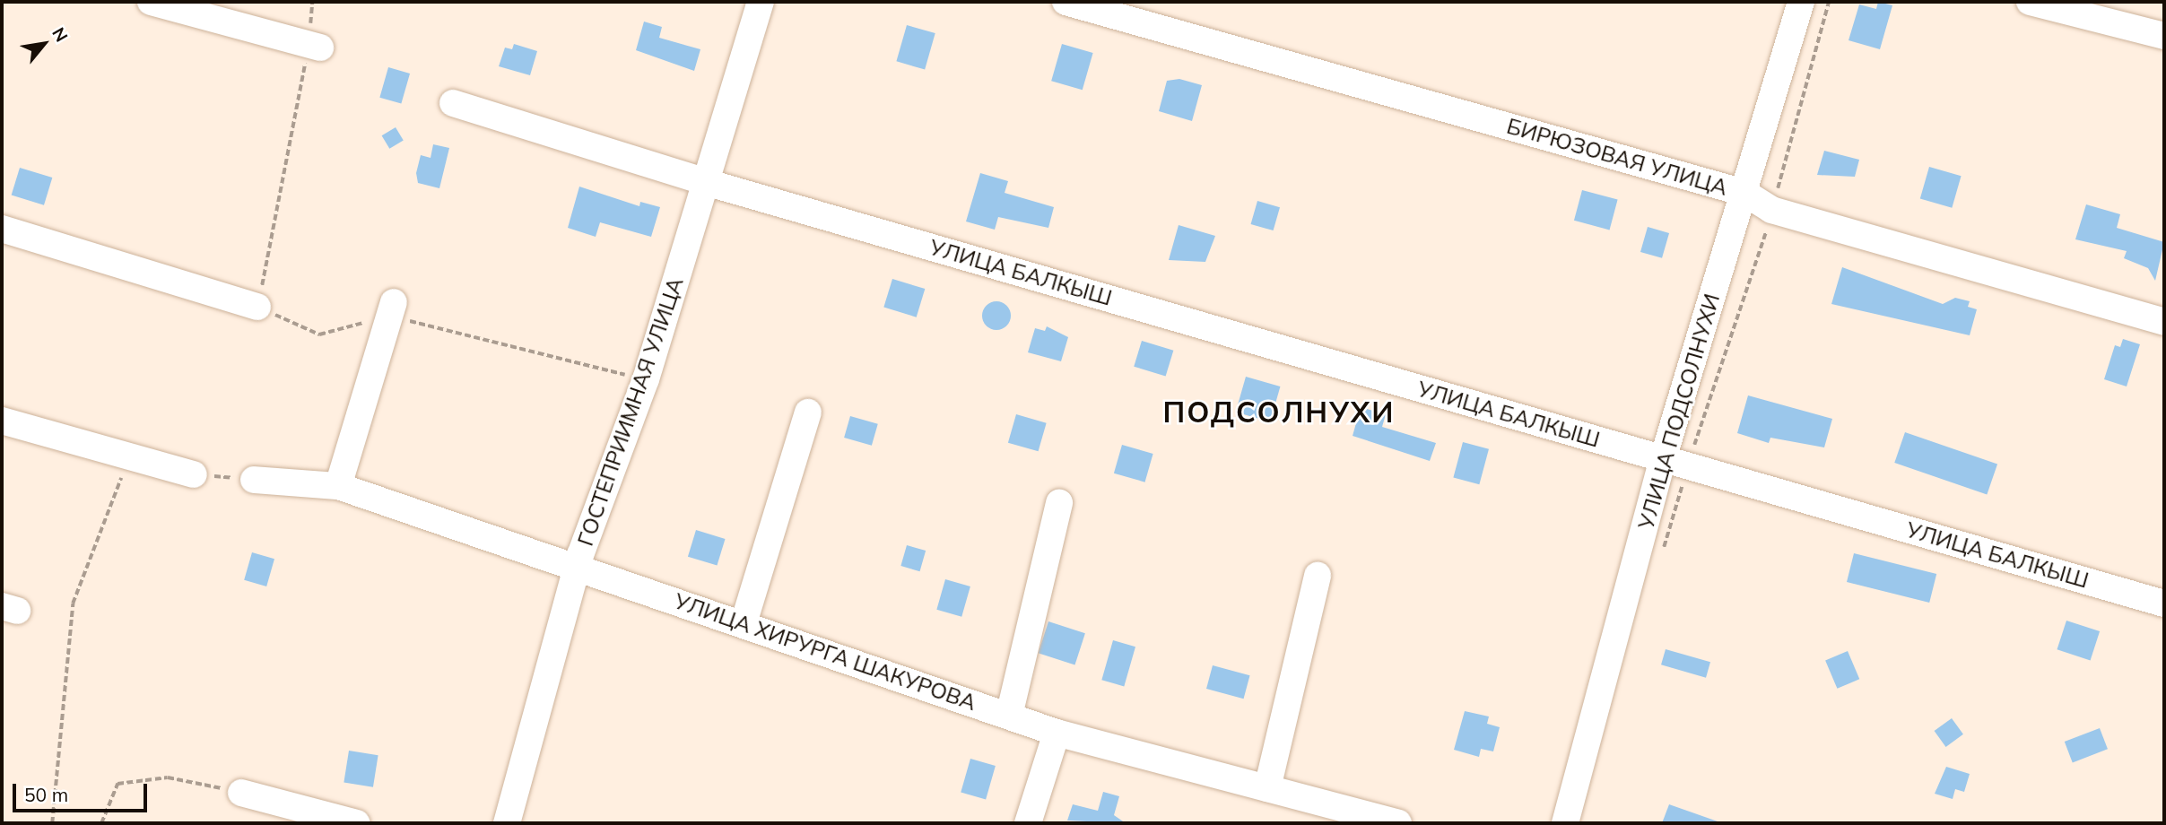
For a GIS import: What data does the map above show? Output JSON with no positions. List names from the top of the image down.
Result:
{
  "streets": {
    "street": [
      "БИРЮЗОВАЯ УЛИЦА",
      "УЛИЦА БАЛКЫШ",
      "ГОСТЕПРИИМНАЯ УЛИЦА",
      "УЛИЦА ПОДСОЛНУХИ",
      "УЛИЦА ХИРУРГА ШАКУРОВА"
    ]
  },
  "crossings": [
    ["БИРЮЗОВАЯ УЛИЦА", "УЛИЦА ПОДСОЛНУХИ"],
    ["УЛИЦА БАЛКЫШ", "ГОСТЕПРИИМНАЯ УЛИЦА"],
    ["УЛИЦА БАЛКЫШ", "УЛИЦА ПОДСОЛНУХИ"],
    ["ГОСТЕПРИИМНАЯ УЛИЦА", "УЛИЦА ХИРУРГА ШАКУРОВА"]
  ],
  "districts": ["ПОДСОЛНУХИ"],
  "scale_bar": "50 m",
  "north": "top right"
}
